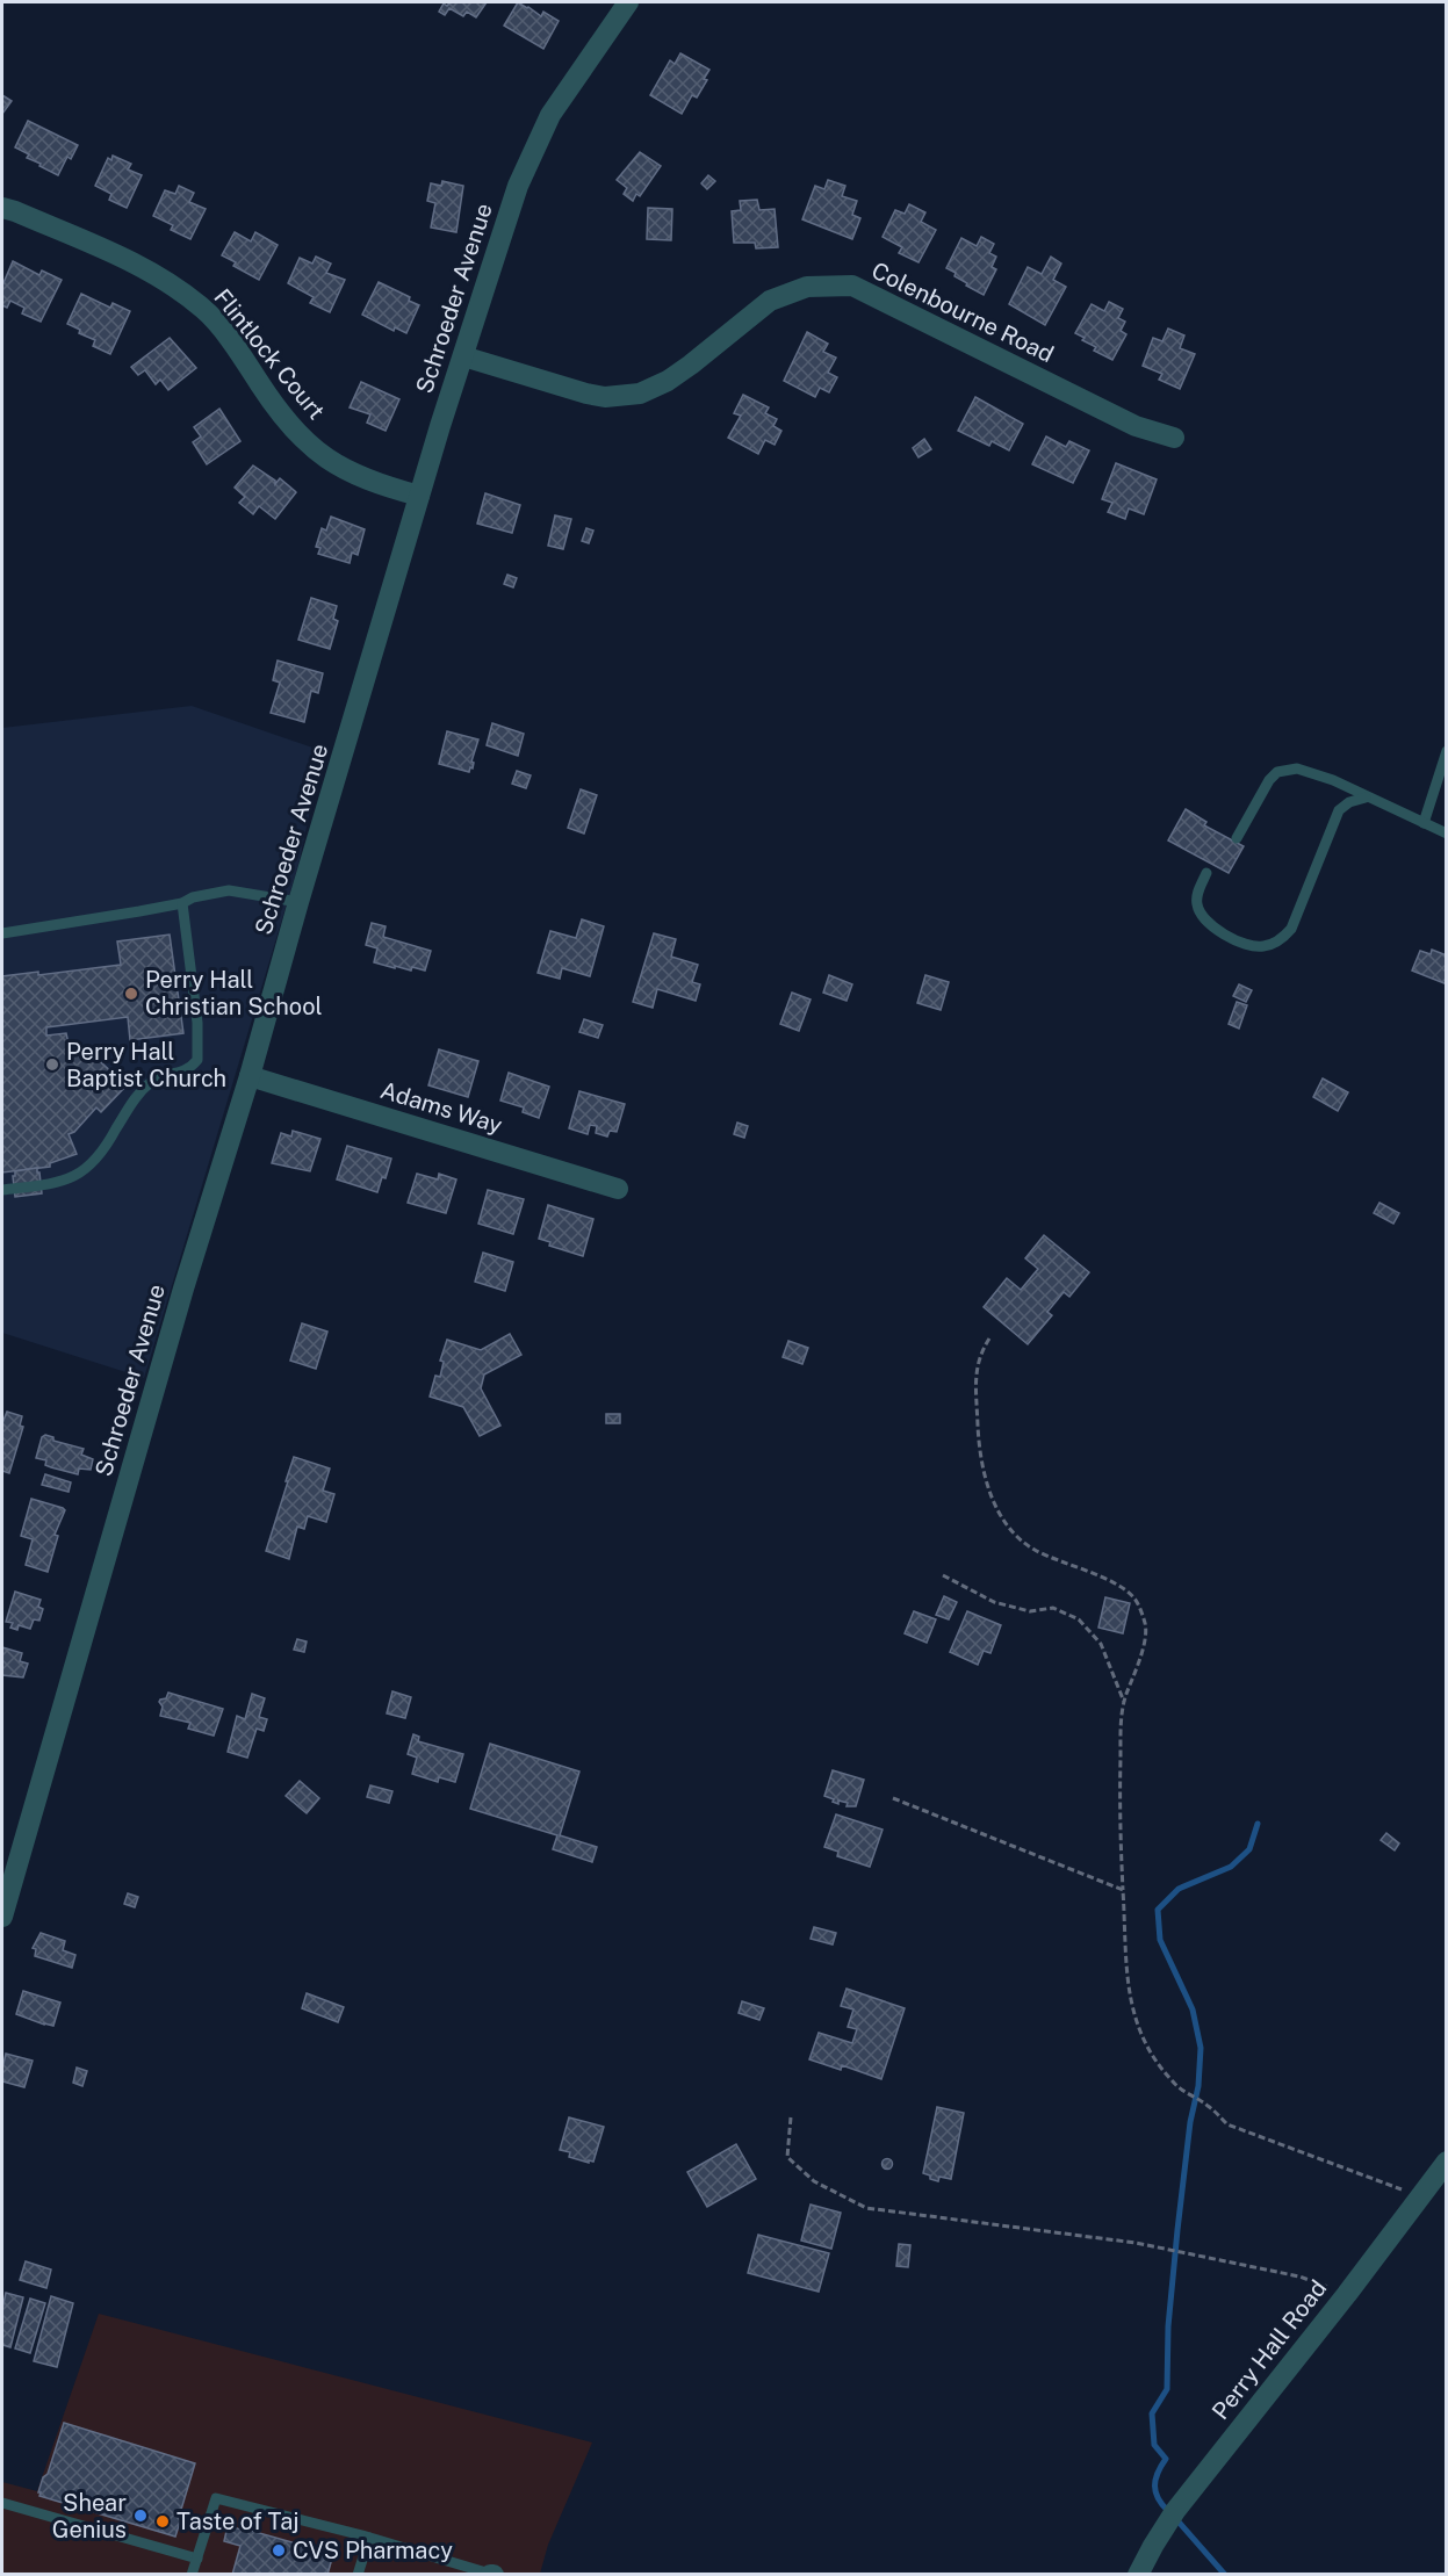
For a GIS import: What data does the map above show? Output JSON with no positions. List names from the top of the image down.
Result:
{
  "streets": {
    "street": [
      "Schroeder Avenue",
      "Colenbourne Road",
      "Flintlock Court",
      "Adams Way",
      "Perry Hall Road"
    ]
  },
  "crossings": [
    ["Schroeder Avenue", "Colenbourne Road"],
    ["Schroeder Avenue", "Flintlock Court"],
    ["Schroeder Avenue", "Adams Way"]
  ],
  "places": [
    "Perry Hall Christian School",
    "Perry Hall Baptist Church",
    "Shear Genius",
    "Taste of Taj",
    "CVS Pharmacy"
  ]
}
